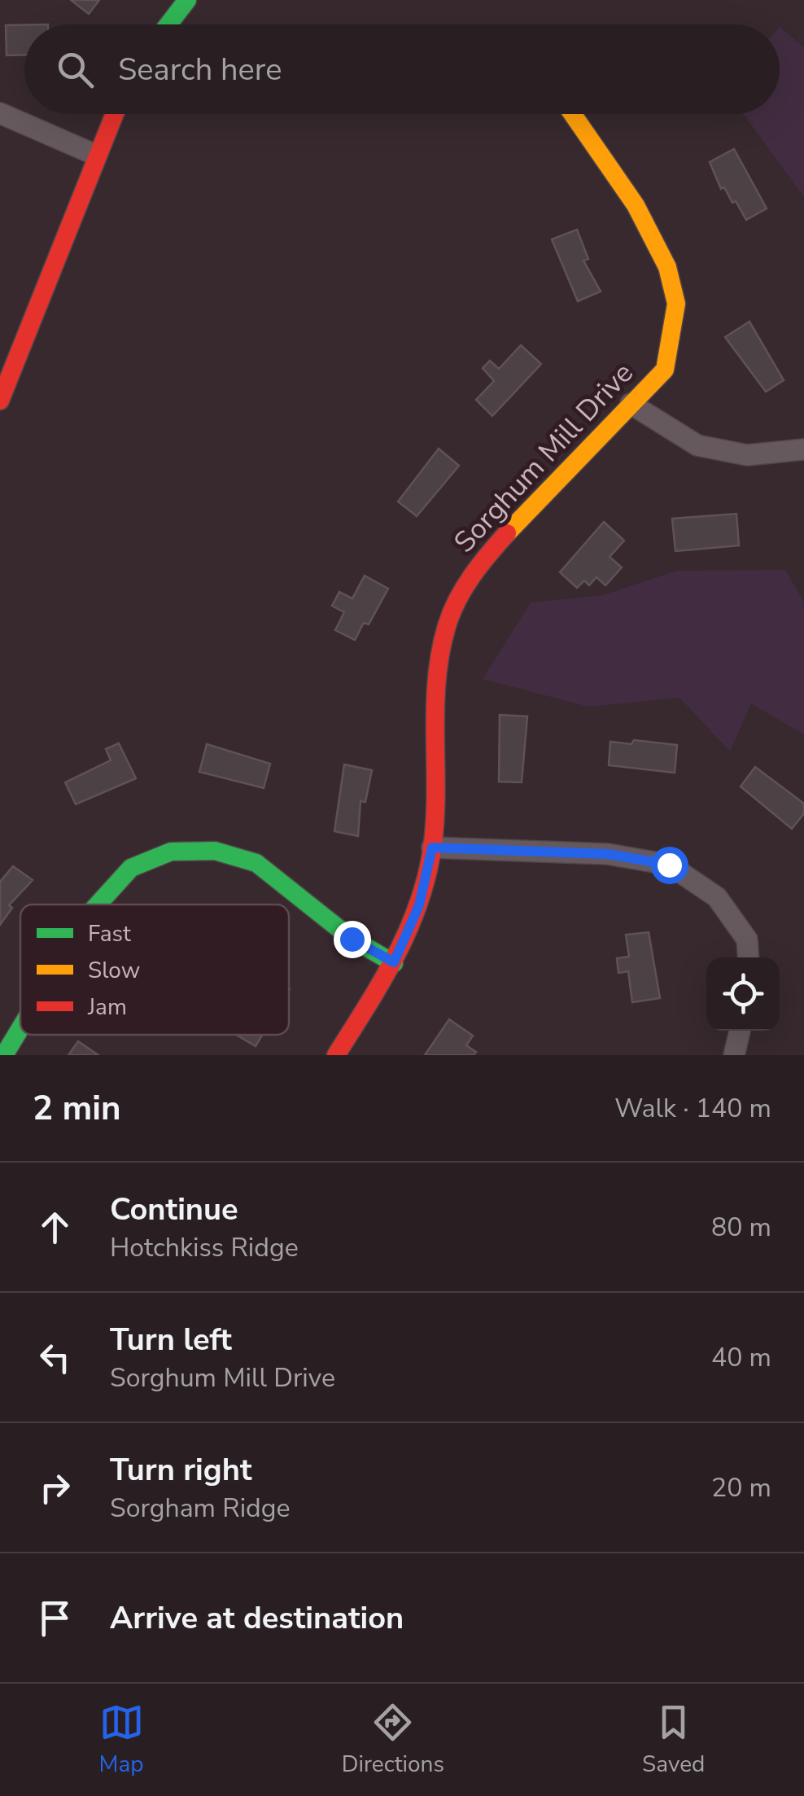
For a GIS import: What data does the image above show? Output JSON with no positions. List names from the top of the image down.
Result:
{
  "streets": {
    "street": ["Sorghum Mill Drive"]
  },
  "legend": ["Fast", "Slow", "Jam"],
  "page": {
    "search": "Search here",
    "heading": ["2 min", "Walk · 140 m"],
    "list": [
      ["Continue", "Hotchkiss Ridge", "80 m"],
      ["Turn left", "Sorghum Mill Drive", "40 m"],
      ["Turn right", "Sorgham Ridge", "20 m"],
      "Arrive at destination"
    ],
    "nav": ["Map", "Directions", "Saved"]
  }
}
